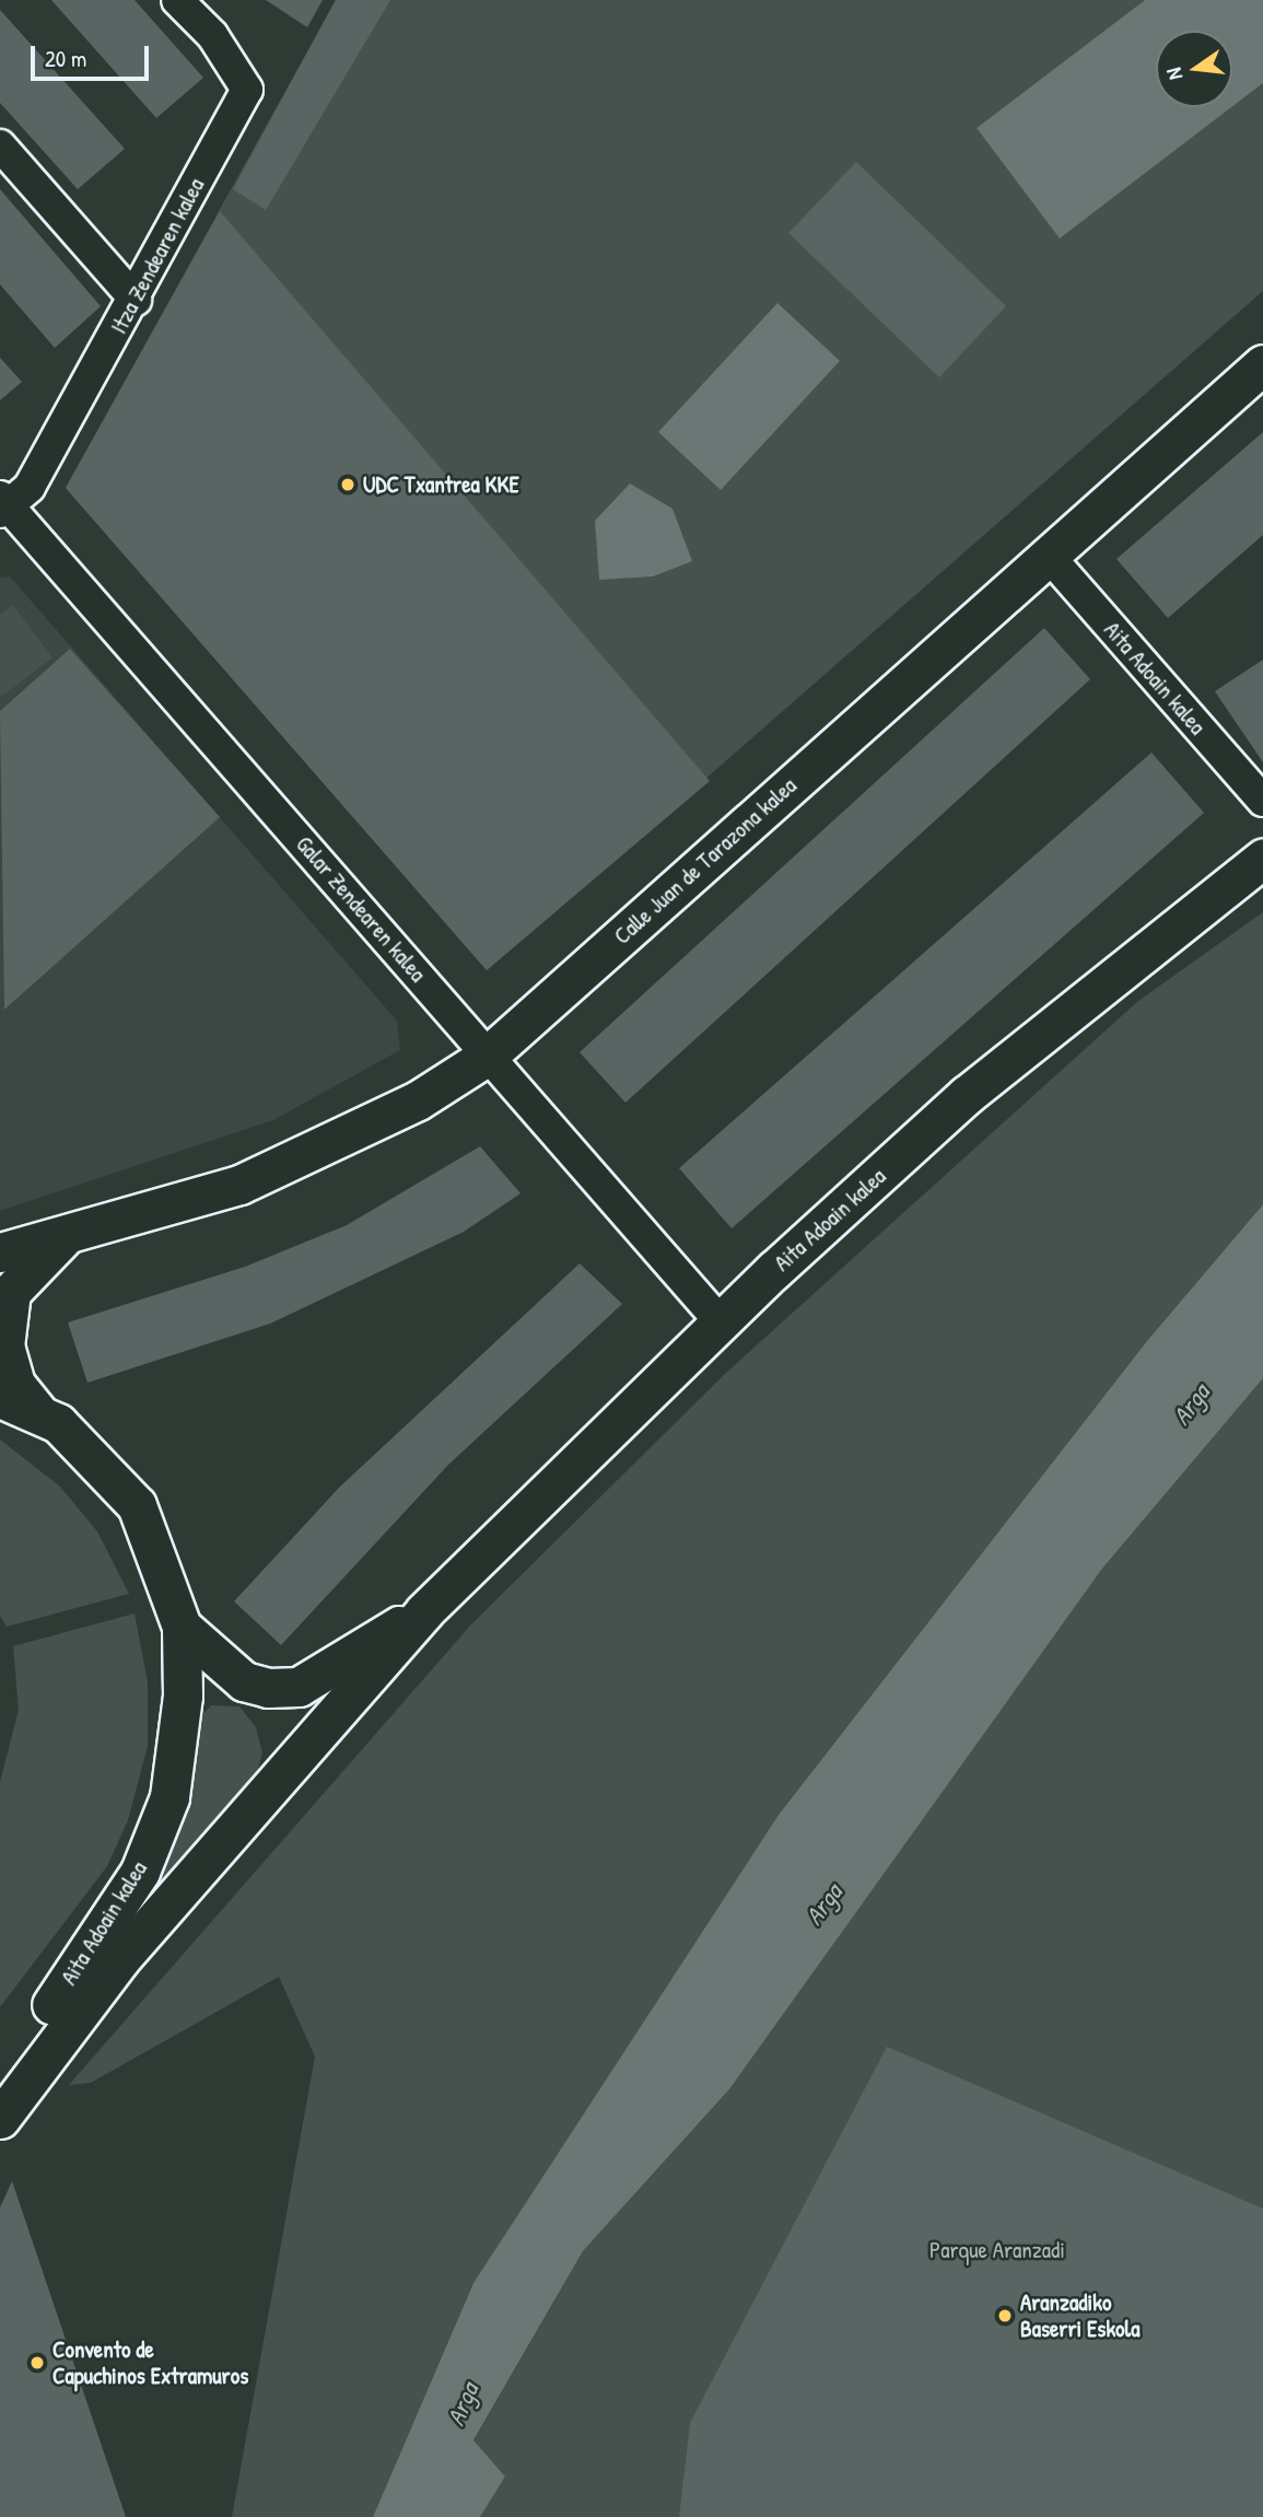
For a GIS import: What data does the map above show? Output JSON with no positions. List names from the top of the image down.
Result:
{
  "streets": {
    "street": [
      "Itza Zendearen kalea",
      "Aita Adoain kalea",
      "Calle Juan de Tarazona kalea",
      "Galar Zendearen kalea"
    ]
  },
  "crossings": [
    ["Itza Zendearen kalea", "Galar Zendearen kalea"],
    ["Aita Adoain kalea", "Calle Juan de Tarazona kalea"],
    ["Aita Adoain kalea", "Galar Zendearen kalea"],
    ["Calle Juan de Tarazona kalea", "Galar Zendearen kalea"]
  ],
  "water": ["Arga"],
  "parks": ["Parque Aranzadi"],
  "places": ["UDC Txantrea KKE", "Aranzadiko Baserri Eskola", "Convento de Capuchinos Extramuros"],
  "scale_bar": "20 m",
  "north": "left"
}
